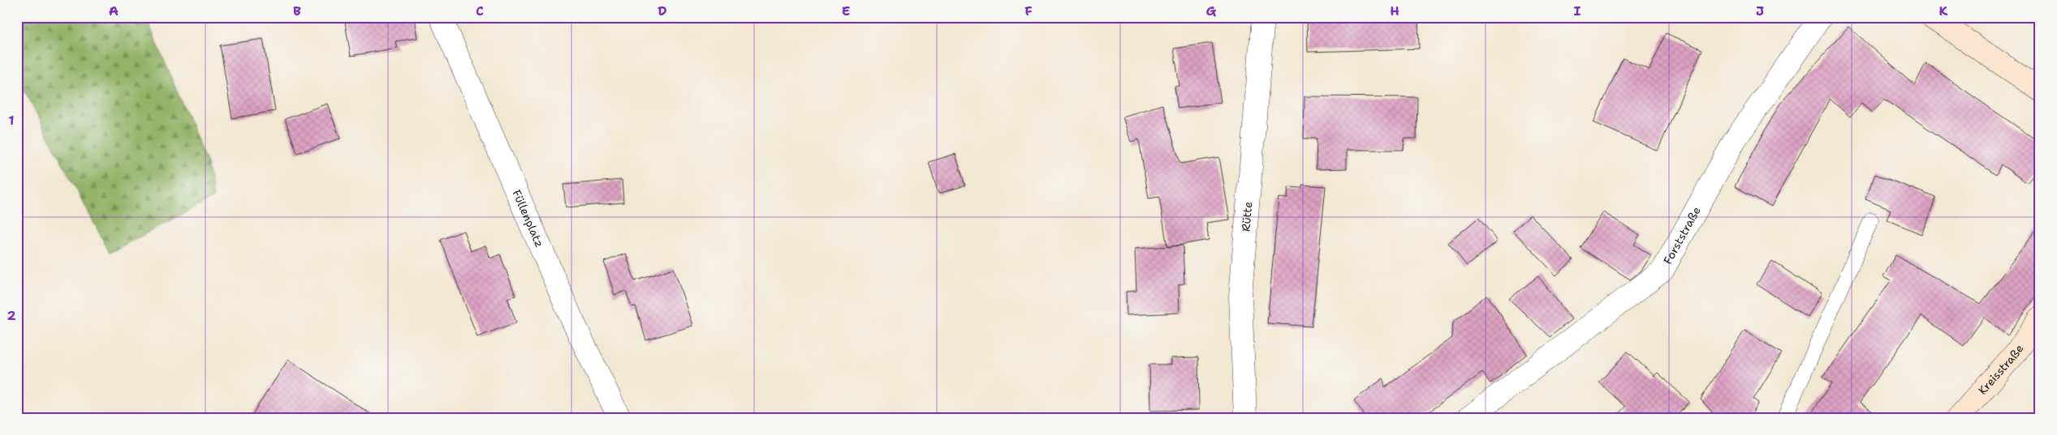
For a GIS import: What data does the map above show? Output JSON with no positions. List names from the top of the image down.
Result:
{
  "streets": {
    "street": [
      "Rütte",
      "Füllenplatz",
      "Forststraße",
      "Kreisstraße"
    ]
  },
  "grid": {
    "columns": [
      "A",
      "B",
      "C",
      "D",
      "E",
      "F",
      "G",
      "H",
      "I",
      "J",
      "K"
    ],
    "rows": ["1", "2"]
  }
}
